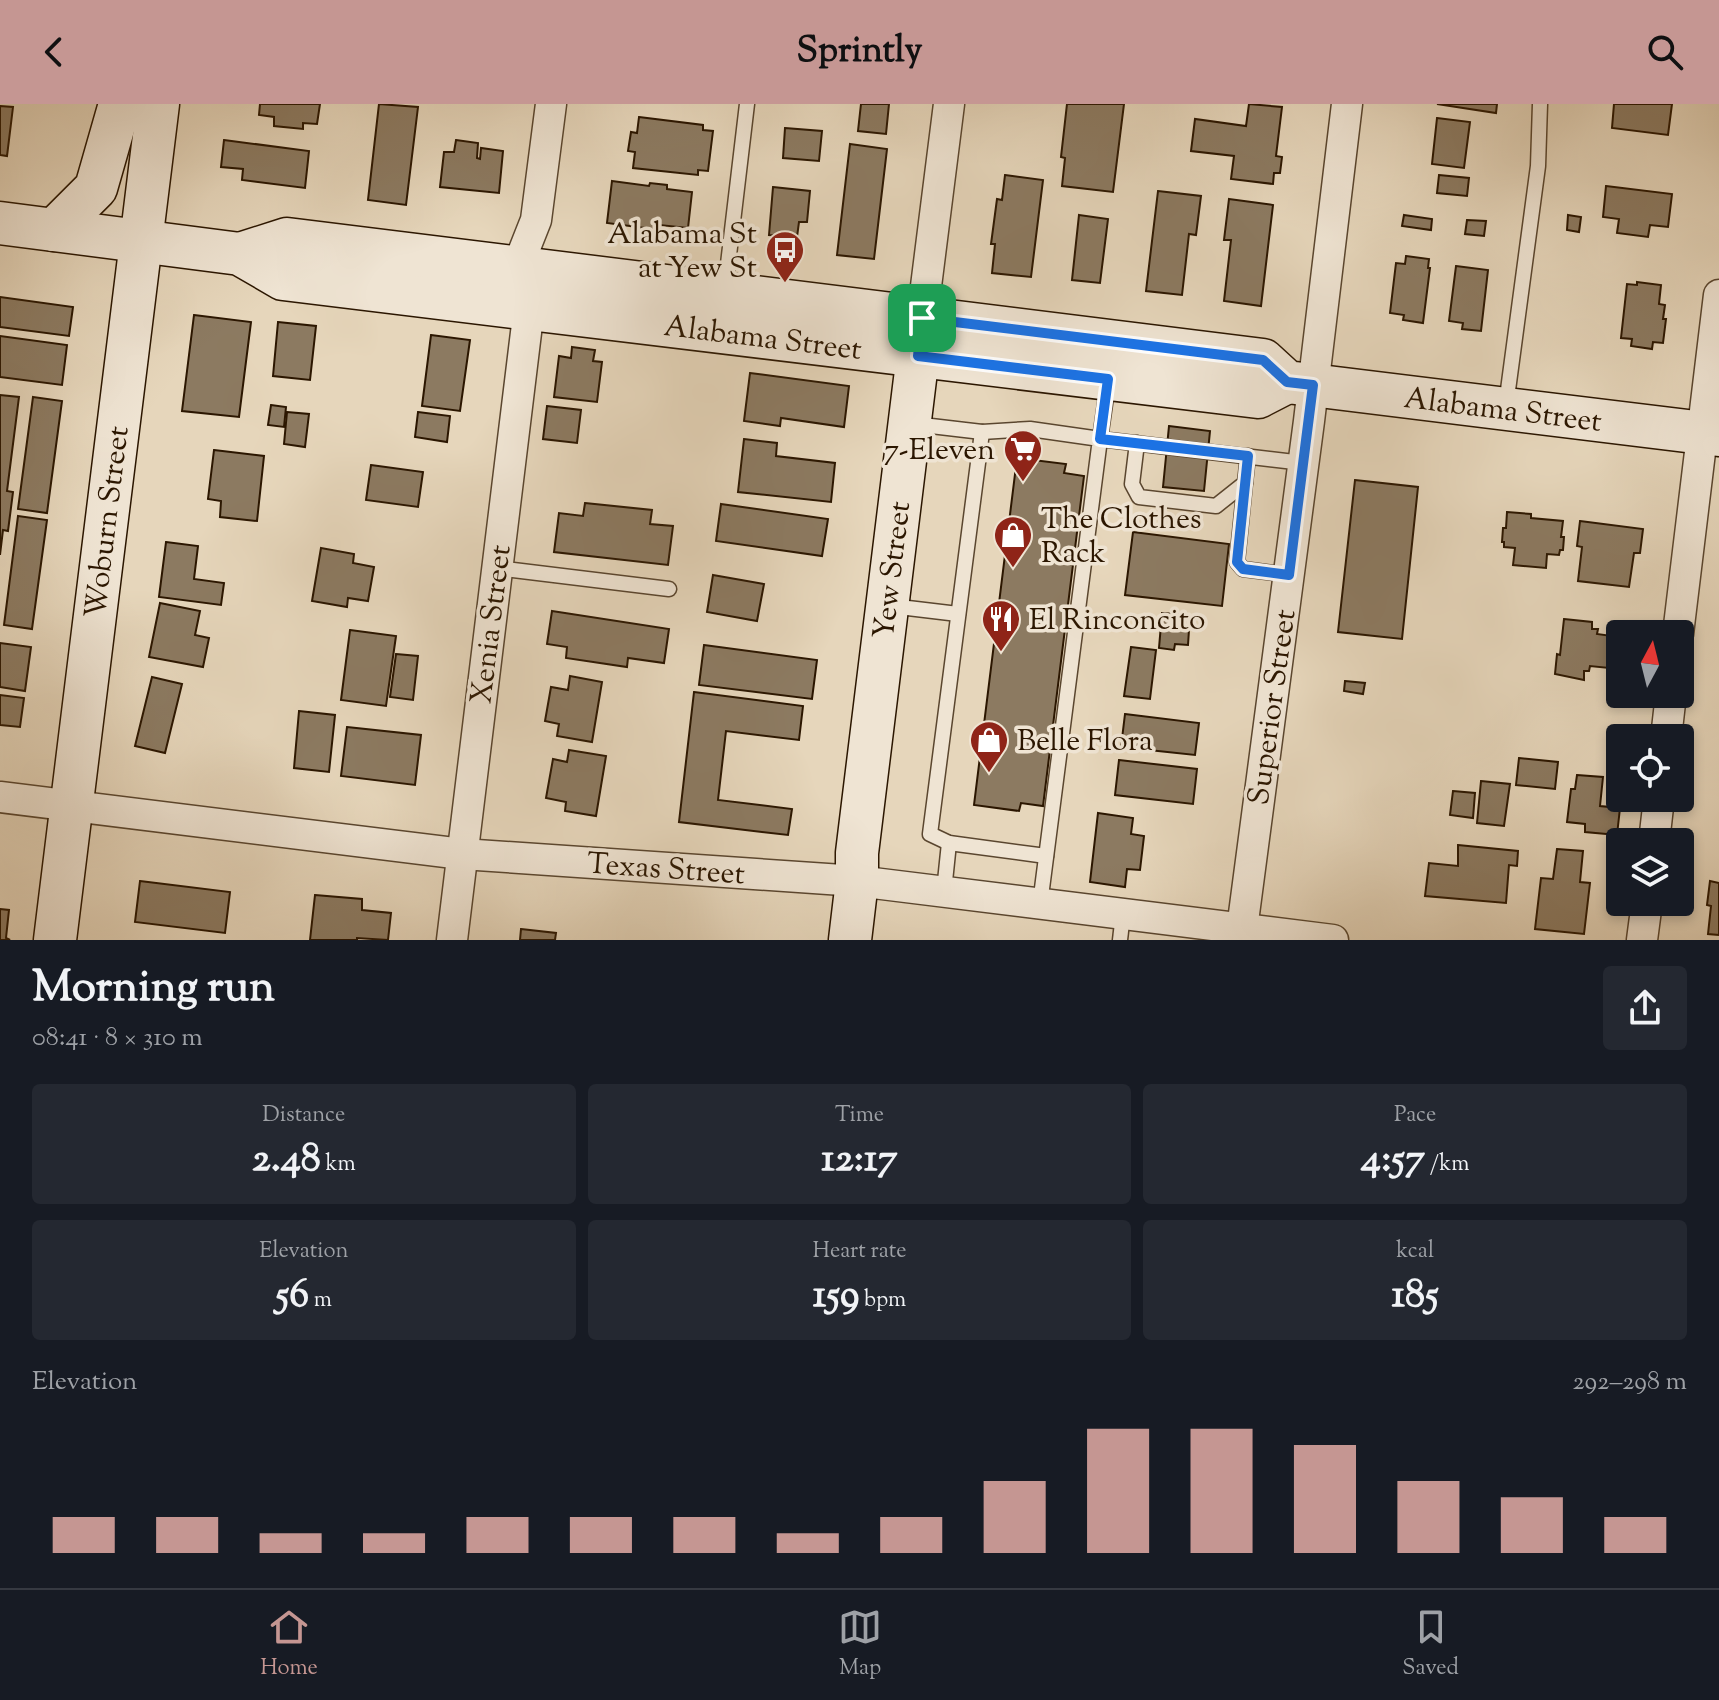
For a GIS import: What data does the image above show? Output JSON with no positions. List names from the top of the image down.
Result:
{
  "streets": {
    "main road": ["Alabama Street", "Woburn Street", "Yew Street"],
    "street": ["Xenia Street", "Superior Street", "Texas Street"]
  },
  "crossings": [
    ["Alabama Street", "Woburn Street"],
    ["Alabama Street", "Yew Street"],
    ["Alabama Street", "Xenia Street"],
    ["Alabama Street", "Superior Street"],
    ["Woburn Street", "Texas Street"],
    ["Yew Street", "Texas Street"],
    ["Xenia Street", "Texas Street"],
    ["Superior Street", "Texas Street"]
  ],
  "places": {
    "bus stop": ["Alabama St at Yew St"],
    "supermarket": ["7-Eleven"],
    "shop": ["The Clothes Rack", "Belle Flora"],
    "restaurant": ["El Rinconcito"]
  },
  "north": "top",
  "page": {
    "header": "Sprintly",
    "heading": ["Morning run", "08:41 · 8 × 310 m"],
    "stats": [
      ["Distance", "2.48 km"],
      ["Time", "12:17"],
      ["Pace", "4:57 /km"],
      ["Elevation", "56 m"],
      ["Heart rate", "159 bpm"],
      ["kcal", "185"]
    ],
    "chart": ["Elevation", "292–298 m"],
    "tabs": ["Home", "Map", "Saved"]
  }
}
